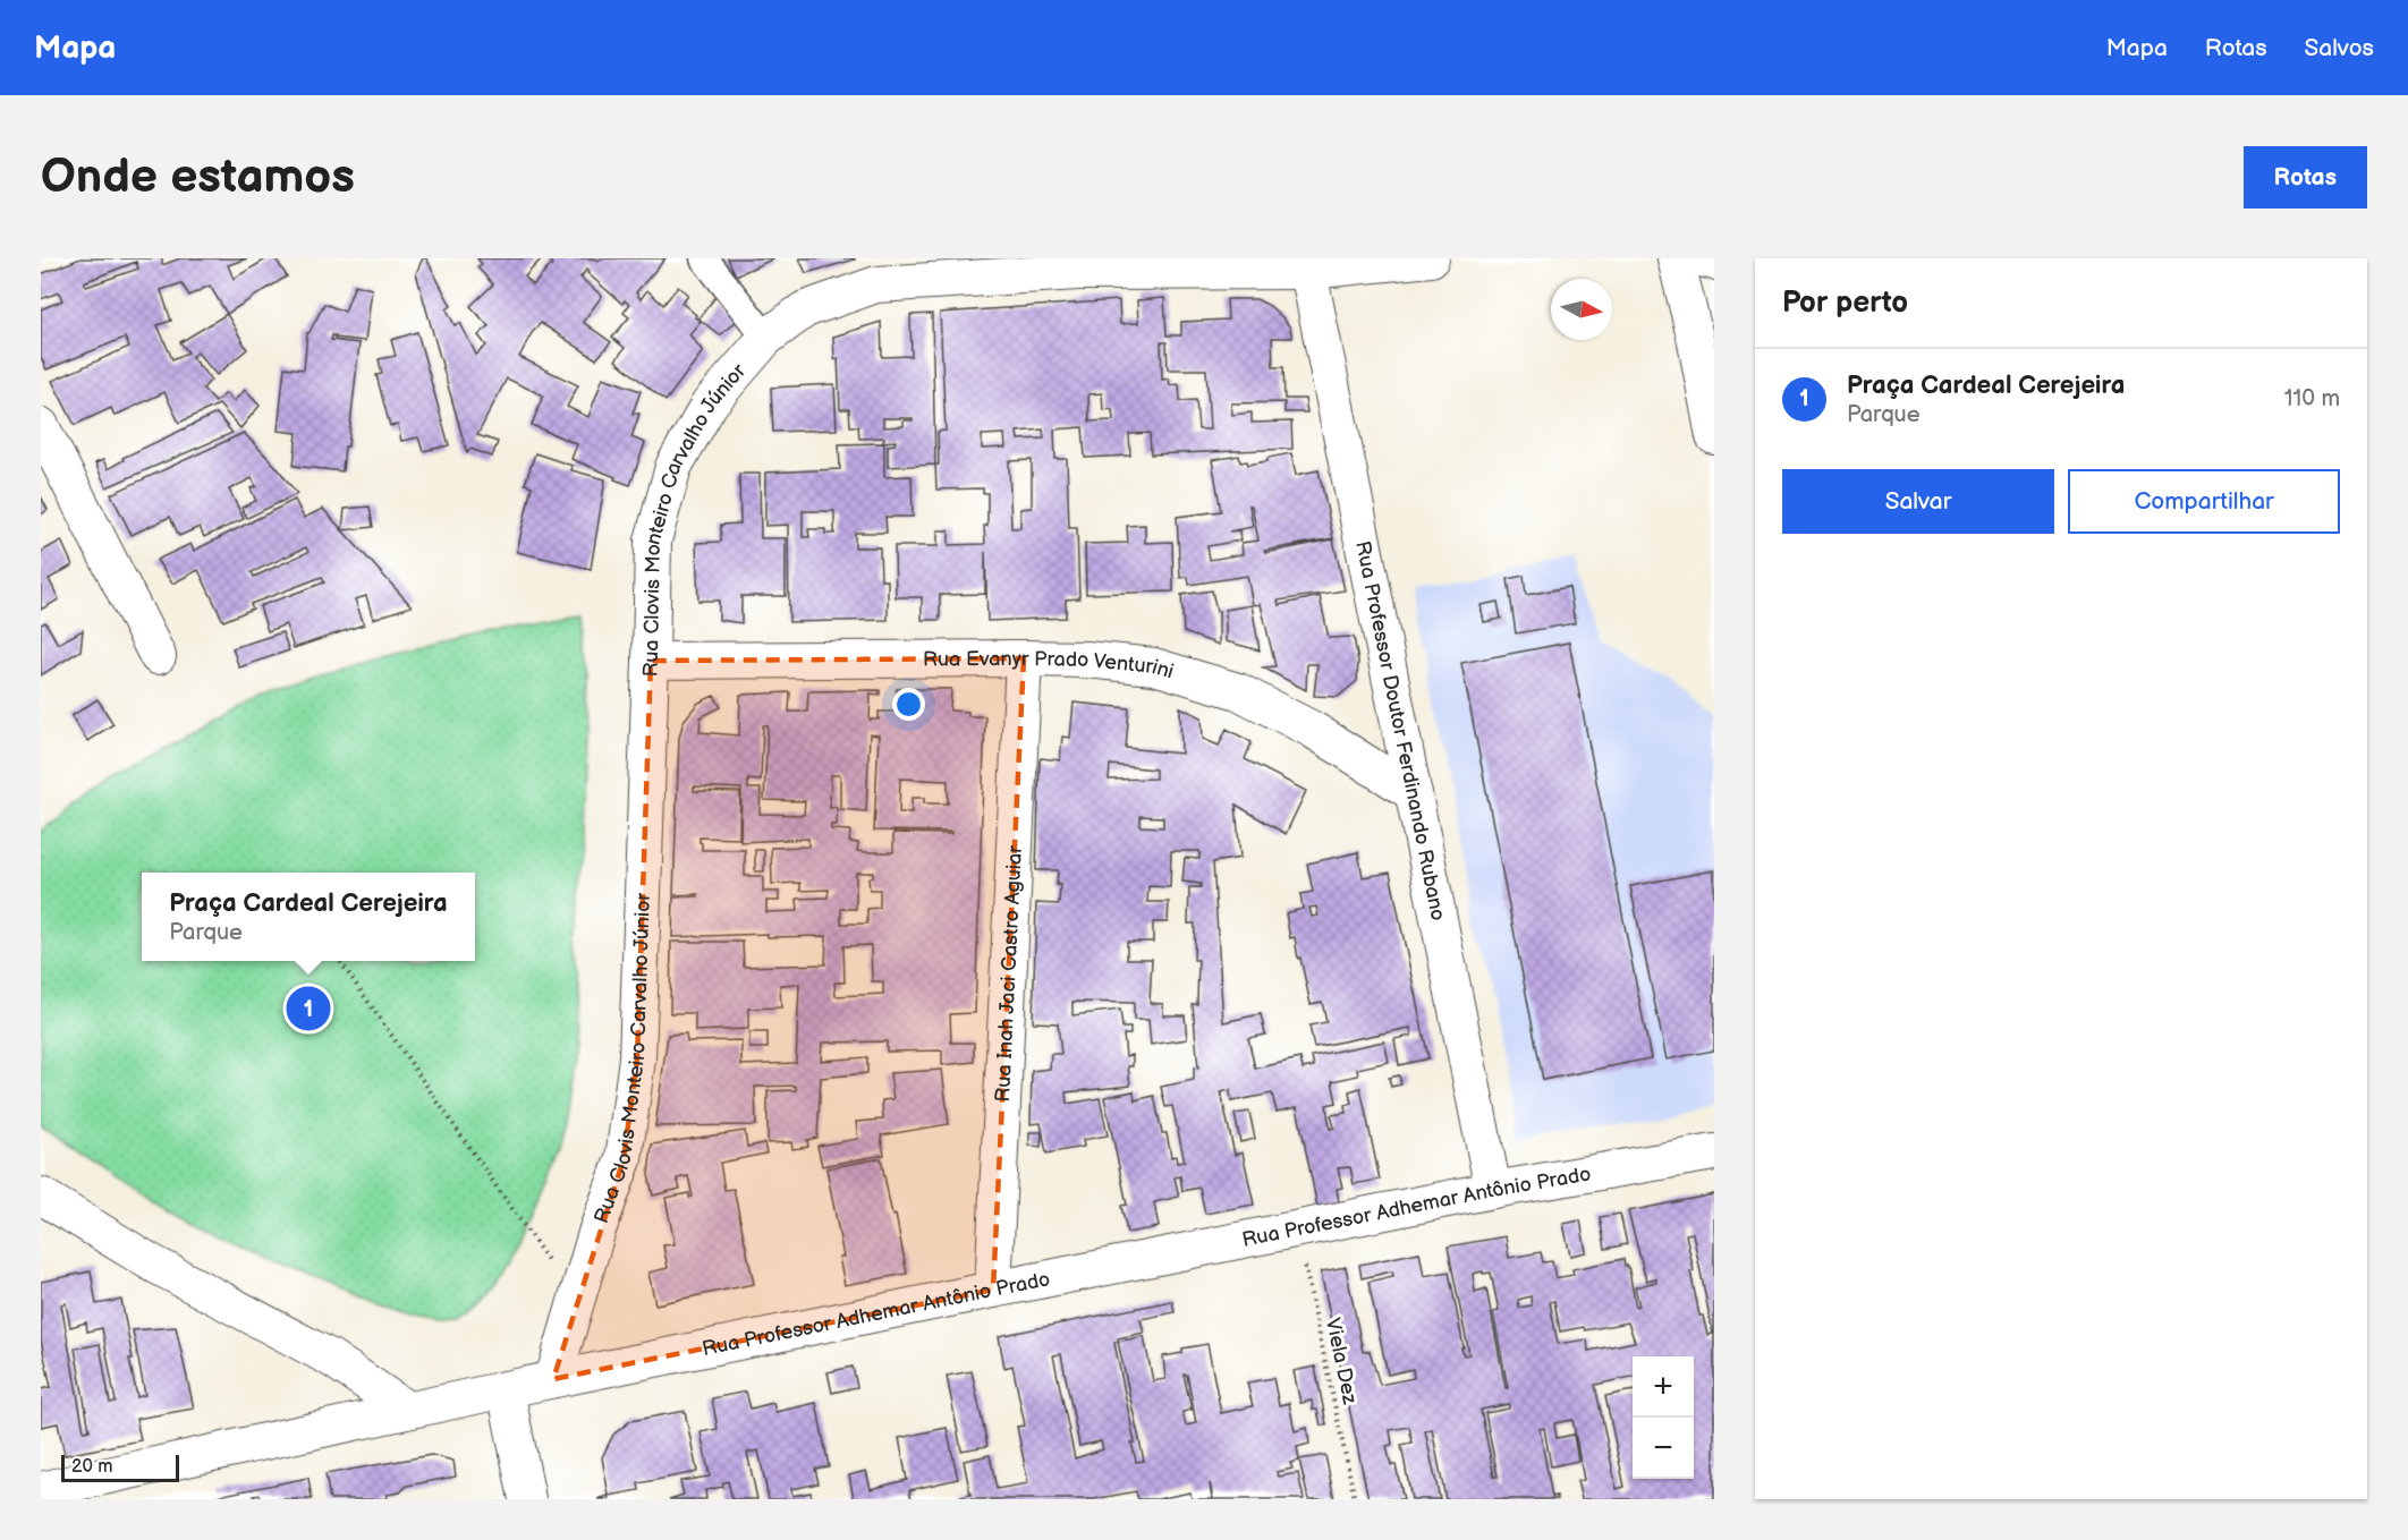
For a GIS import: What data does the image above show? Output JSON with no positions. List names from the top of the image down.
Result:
{
  "streets": {
    "street": [
      "Rua Clovis Monteiro Carvalho Júnior",
      "Rua Evanyr Prado Venturini",
      "Rua Professor Doutor Ferdinando Rubano",
      "Rua Inah Jaci Castro Aguiar",
      "Rua Professor Adhemar Antônio Prado"
    ],
    "path": ["Viela Dez"]
  },
  "crossings": [
    ["Rua Clovis Monteiro Carvalho Júnior", "Rua Evanyr Prado Venturini"],
    ["Rua Clovis Monteiro Carvalho Júnior", "Rua Professor Doutor Ferdinando Rubano"],
    ["Rua Clovis Monteiro Carvalho Júnior", "Rua Professor Adhemar Antônio Prado"],
    ["Rua Evanyr Prado Venturini", "Rua Professor Doutor Ferdinando Rubano"],
    ["Rua Evanyr Prado Venturini", "Rua Inah Jaci Castro Aguiar"],
    ["Rua Professor Doutor Ferdinando Rubano", "Rua Professor Adhemar Antônio Prado"],
    ["Rua Inah Jaci Castro Aguiar", "Rua Professor Adhemar Antônio Prado"],
    ["Rua Professor Adhemar Antônio Prado", "Viela Dez"]
  ],
  "scale_bar": "20 m",
  "north": "right",
  "page": {
    "header": "Mapa",
    "nav": ["Mapa", "Rotas", "Salvos"],
    "buttons": [
      "Rotas",
      ["Salvar", "Compartilhar"]
    ],
    "title": "Onde estamos",
    "heading": "Por perto",
    "list": [
      {
        "mark": "1",
        "name": "Praça Cardeal Cerejeira",
        "note": "Parque",
        "value": "110 m"
      }
    ],
    "popup": ["Praça Cardeal Cerejeira", "Parque"],
    "pins": "1",
    "map_buttons": ["+", "−"],
    "scale": "20 m"
  }
}
